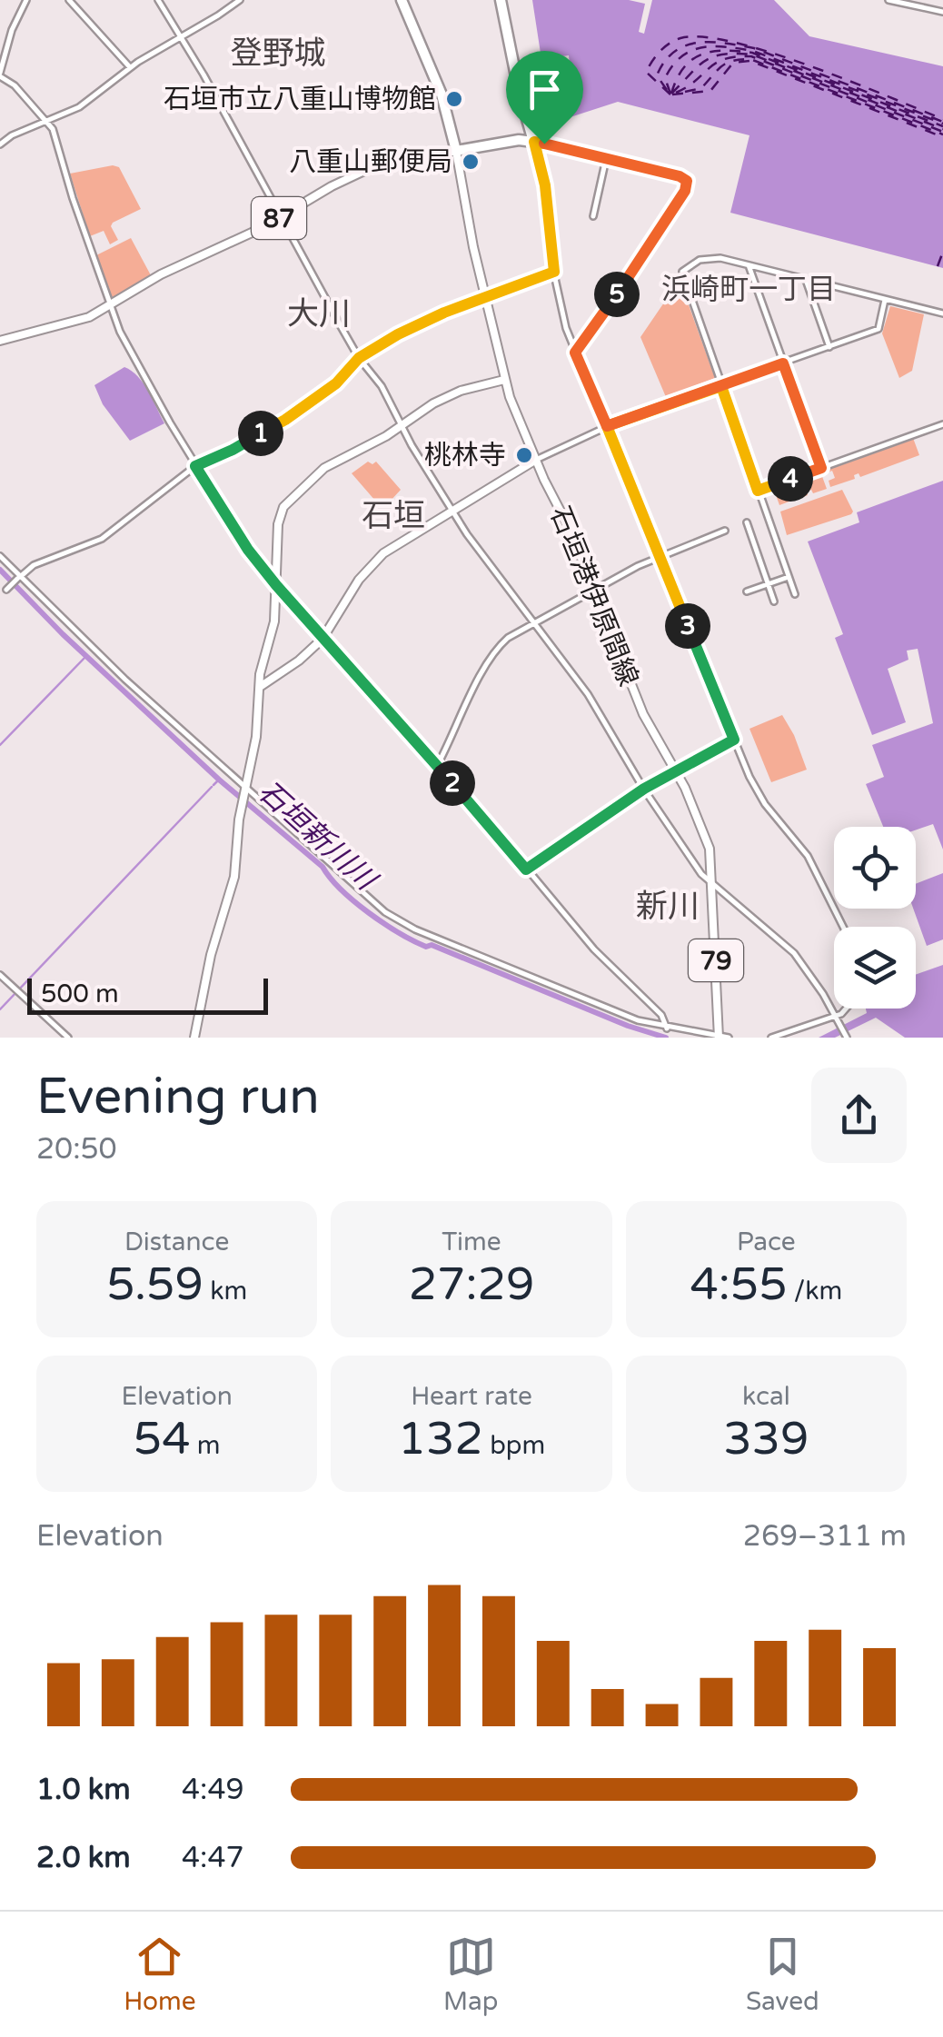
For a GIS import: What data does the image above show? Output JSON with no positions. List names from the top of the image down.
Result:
{
  "streets": {
    "main road": ["87", "石垣港伊原間線", "79"]
  },
  "crossings": [
    ["87", "石垣港伊原間線"]
  ],
  "districts": [
    "登野城",
    "浜崎町一丁目",
    "大川",
    "石垣",
    "新川"
  ],
  "water": ["石垣新川川"],
  "places": ["石垣市立八重山博物館", "八重山郵便局", "桃林寺"],
  "scale_bar": "500 m",
  "page": {
    "pins": [
      "5",
      "1",
      "4",
      "3",
      "2"
    ],
    "scale": "500 m",
    "heading": ["Evening run", "20:50"],
    "stats": [
      ["Distance", "5.59 km"],
      ["Time", "27:29"],
      ["Pace", "4:55 /km"],
      ["Elevation", "54 m"],
      ["Heart rate", "132 bpm"],
      ["kcal", "339"]
    ],
    "chart": ["Elevation", "269–311 m"],
    "list": [
      {
        "name": "1.0 km",
        "note": "4:49"
      },
      {
        "name": "2.0 km",
        "note": "4:47"
      }
    ],
    "tabs": ["Home", "Map", "Saved"]
  }
}
